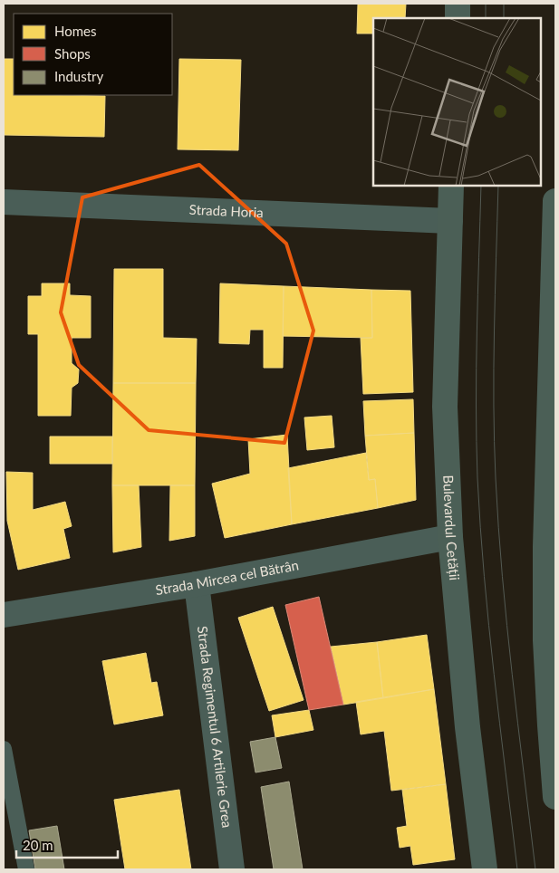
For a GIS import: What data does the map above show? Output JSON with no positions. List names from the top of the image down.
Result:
{
  "streets": {
    "main road": ["Bulevardul Cetății"],
    "street": ["Strada Horia", "Strada Mircea cel Bătrân", "Strada Regimentul 6 Artilerie Grea"]
  },
  "crossings": [
    ["Strada Horia", "Bulevardul Cetății"],
    ["Bulevardul Cetății", "Strada Mircea cel Bătrân"],
    ["Strada Mircea cel Bătrân", "Strada Regimentul 6 Artilerie Grea"]
  ],
  "legend": ["Homes", "Shops", "Industry"],
  "scale_bar": "20 m"
}
